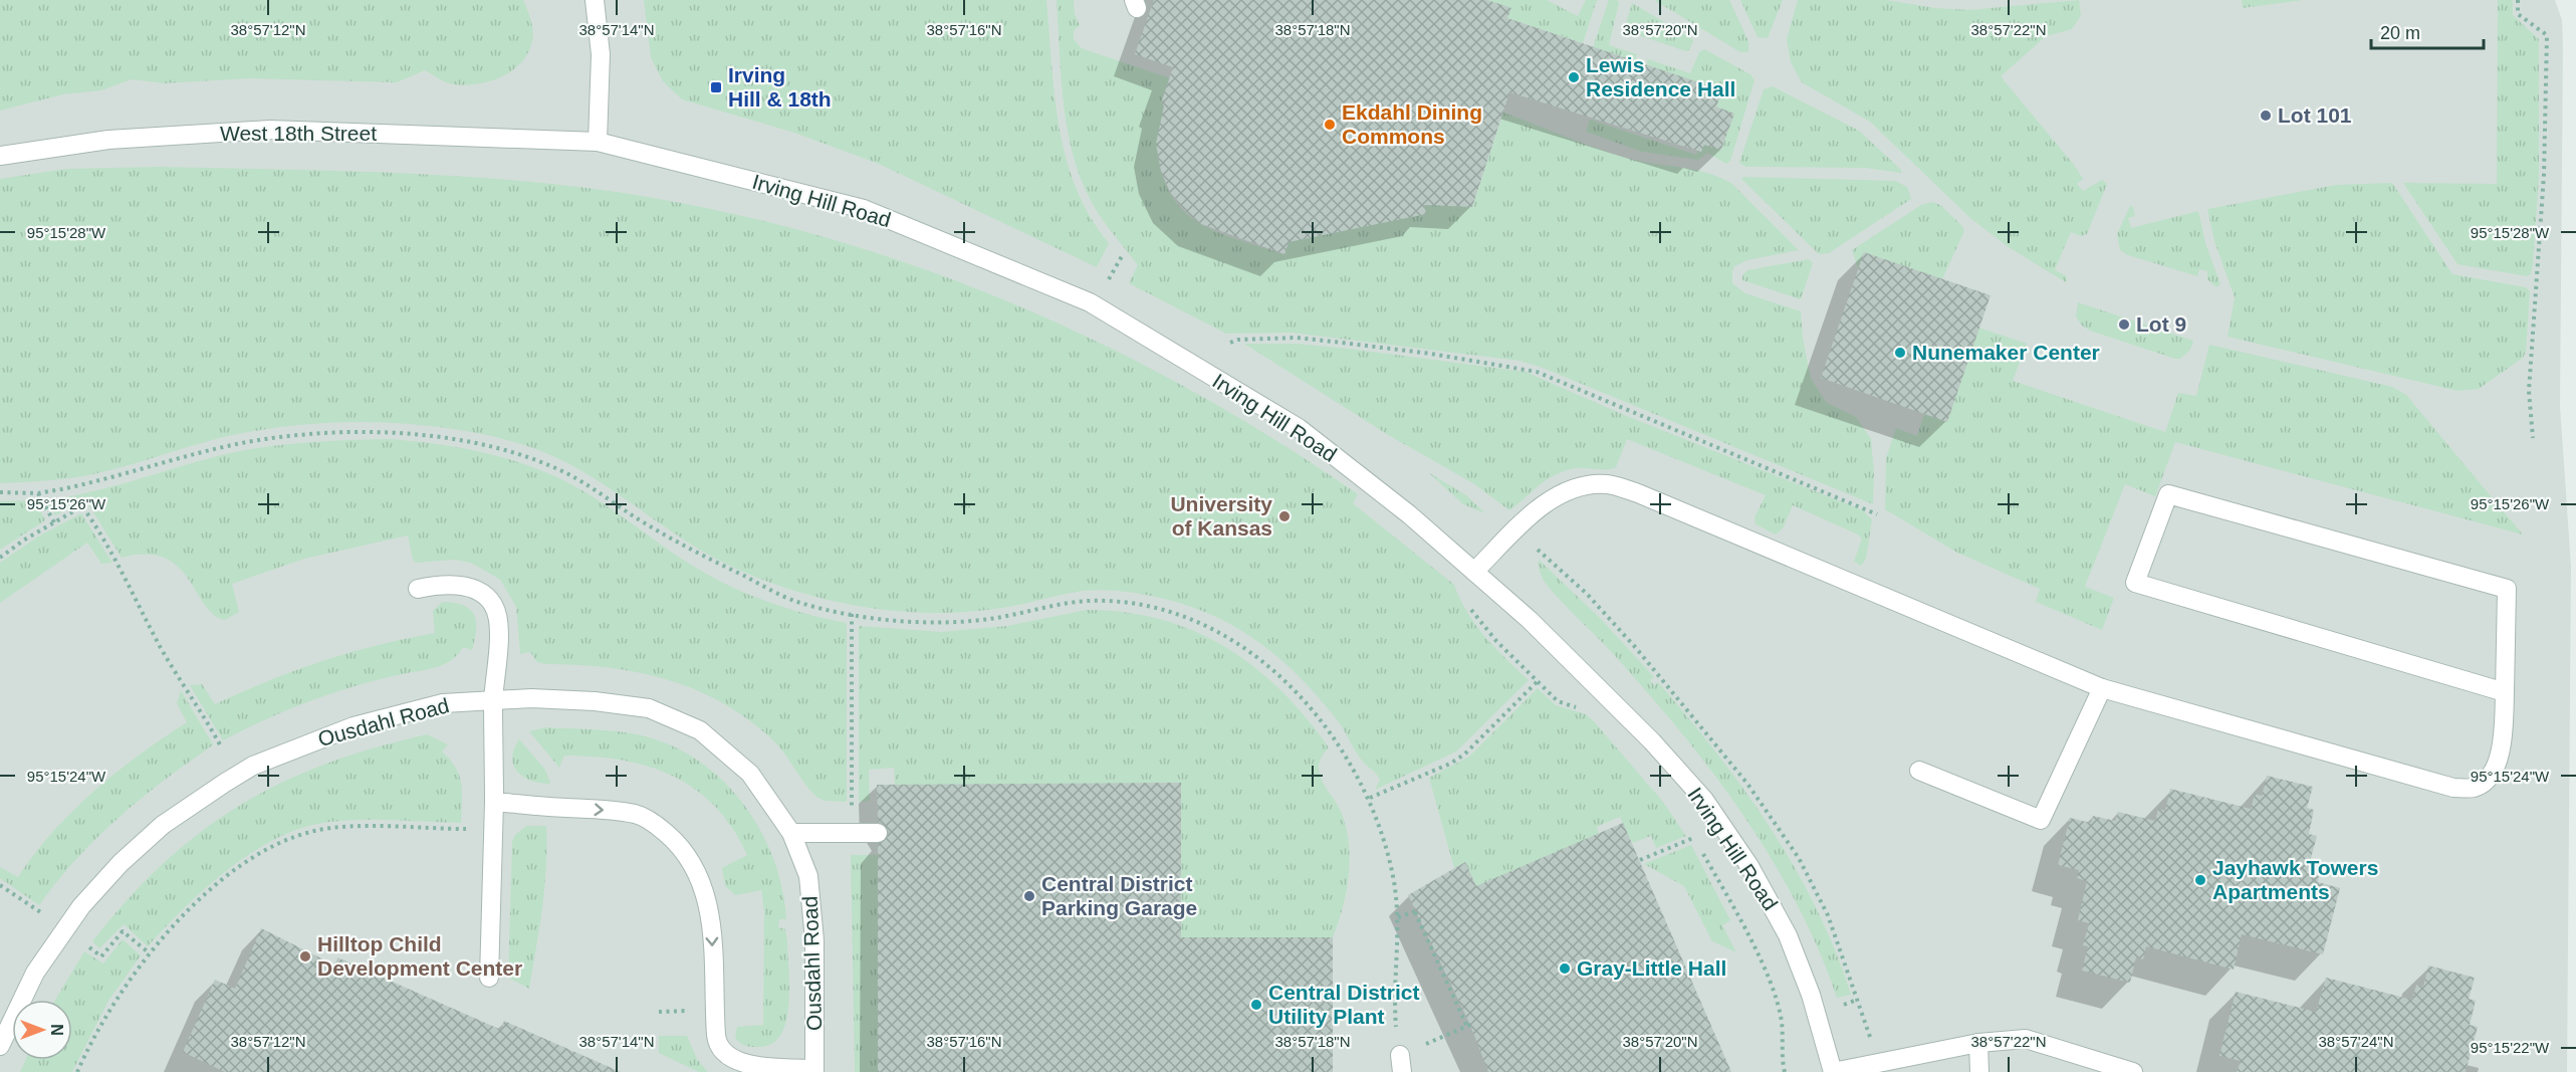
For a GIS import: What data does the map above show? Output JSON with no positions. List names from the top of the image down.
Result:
{
  "streets": {
    "street": ["West 18th Street", "Irving Hill Road", "Ousdahl Road"]
  },
  "crossings": [
    ["West 18th Street", "Irving Hill Road"]
  ],
  "places": {
    "other": [
      "Lewis Residence Hall",
      "Lot 101",
      "Ekdahl Dining Commons",
      "Lot 9",
      "Nunemaker Center",
      "University of Kansas",
      "Jayhawk Towers Apartments",
      "Central District Parking Garage",
      "Hilltop Child Development Center",
      "Gray-Little Hall",
      "Central District Utility Plant"
    ],
    "transit": ["Irving Hill & 18th"]
  },
  "scale_bar": "20 m",
  "north": "right",
  "coordinates": [
    "38°57'12\"N",
    "38°57'14\"N",
    "38°57'16\"N",
    "38°57'18\"N",
    "38°57'20\"N",
    "38°57'22\"N",
    "95°15'28\"W",
    "95°15'26\"W",
    "95°15'24\"W",
    "38°57'24\"N",
    "95°15'22\"W"
  ]
}
